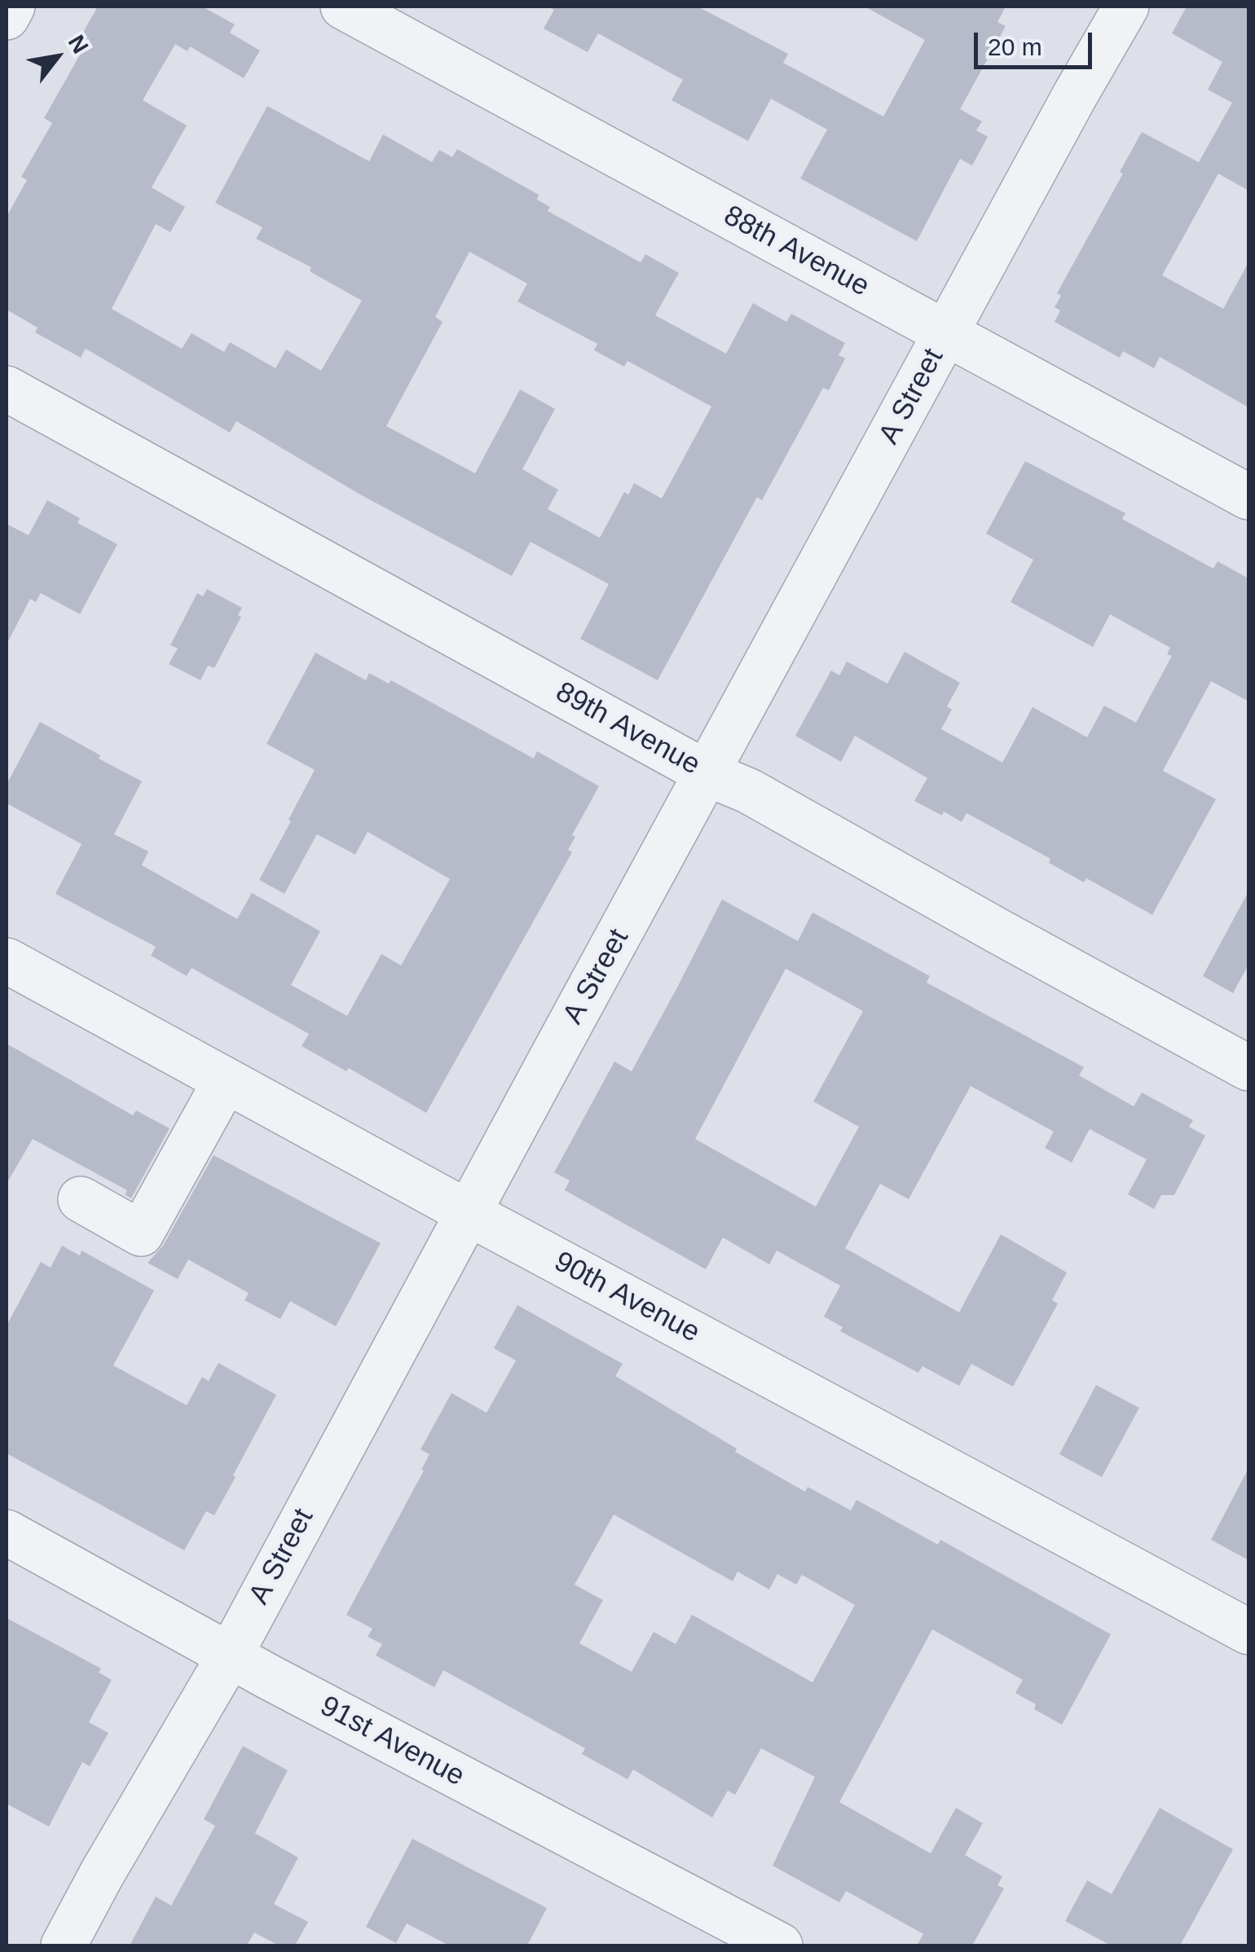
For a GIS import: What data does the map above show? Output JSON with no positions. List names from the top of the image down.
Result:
{
  "streets": {
    "street": [
      "88th Avenue",
      "A Street",
      "89th Avenue",
      "90th Avenue",
      "91st Avenue"
    ]
  },
  "crossings": [
    ["88th Avenue", "A Street"],
    ["A Street", "89th Avenue"],
    ["A Street", "90th Avenue"],
    ["A Street", "91st Avenue"]
  ],
  "scale_bar": "20 m",
  "north": "top right"
}
